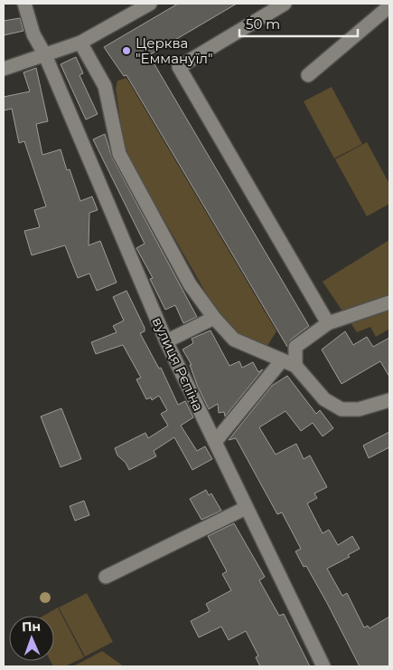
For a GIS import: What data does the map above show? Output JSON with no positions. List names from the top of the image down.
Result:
{
  "streets": {
    "street": ["вулиця Рєпіна"]
  },
  "places": ["Церква \"Еммануїл\""],
  "scale_bar": "50 m",
  "north": "top"
}
